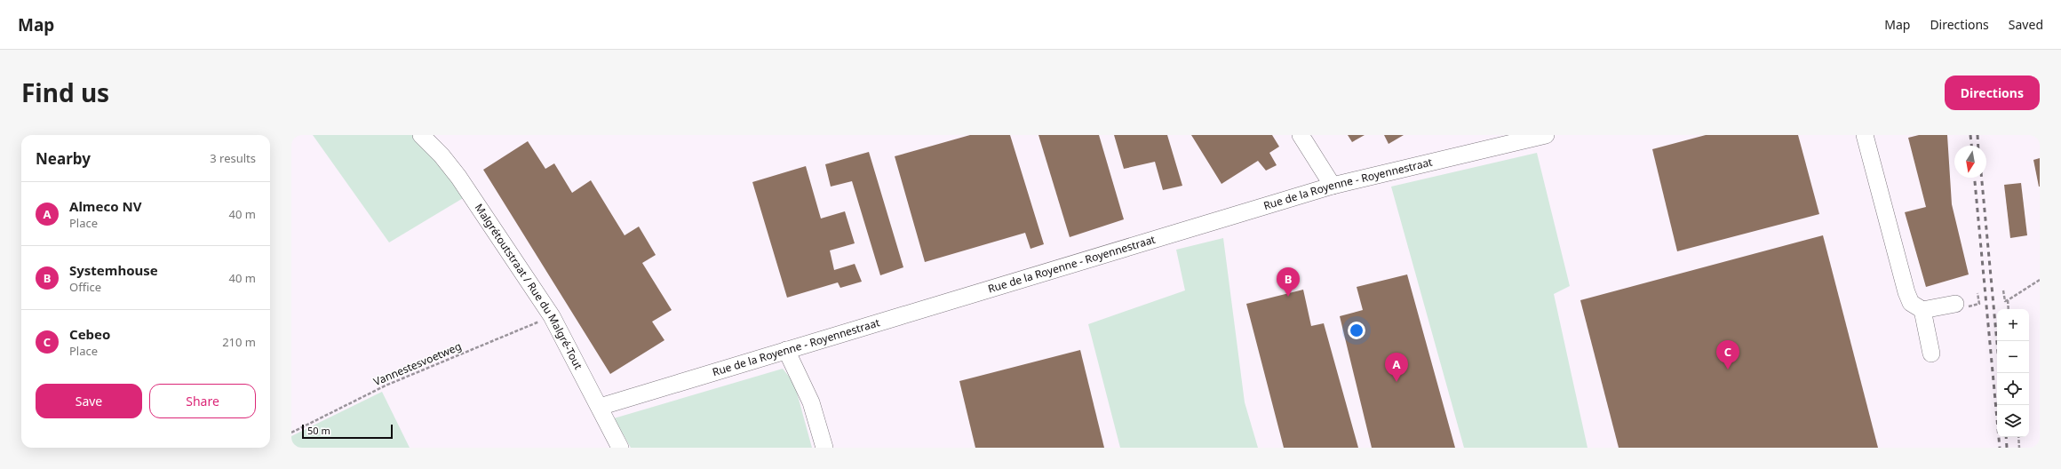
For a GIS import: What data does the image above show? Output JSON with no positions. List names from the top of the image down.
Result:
{
  "streets": {
    "lane": ["Rue de la Royenne - Royennestraat", "Malgrétoutstraat / Rue du Malgré-Tout"],
    "path": ["Vannestesvoetweg"]
  },
  "crossings": [
    ["Rue de la Royenne - Royennestraat", "Malgrétoutstraat / Rue du Malgré-Tout"],
    ["Malgrétoutstraat / Rue du Malgré-Tout", "Vannestesvoetweg"]
  ],
  "scale_bar": "50 m",
  "north": "bottom",
  "page": {
    "header": "Map",
    "nav": ["Map", "Directions", "Saved"],
    "title": "Find us",
    "buttons": [
      "Directions",
      ["Save", "Share"]
    ],
    "heading": ["Nearby", "3 results"],
    "list": [
      {
        "mark": "A",
        "name": "Almeco NV",
        "note": "Place",
        "value": "40 m"
      },
      {
        "mark": "B",
        "name": "Systemhouse",
        "note": "Office",
        "value": "40 m"
      },
      {
        "mark": "C",
        "name": "Cebeo",
        "note": "Place",
        "value": "210 m"
      }
    ],
    "pins": ["B", "C", "A"],
    "map_buttons": ["+", "−"],
    "scale": "50 m"
  }
}
